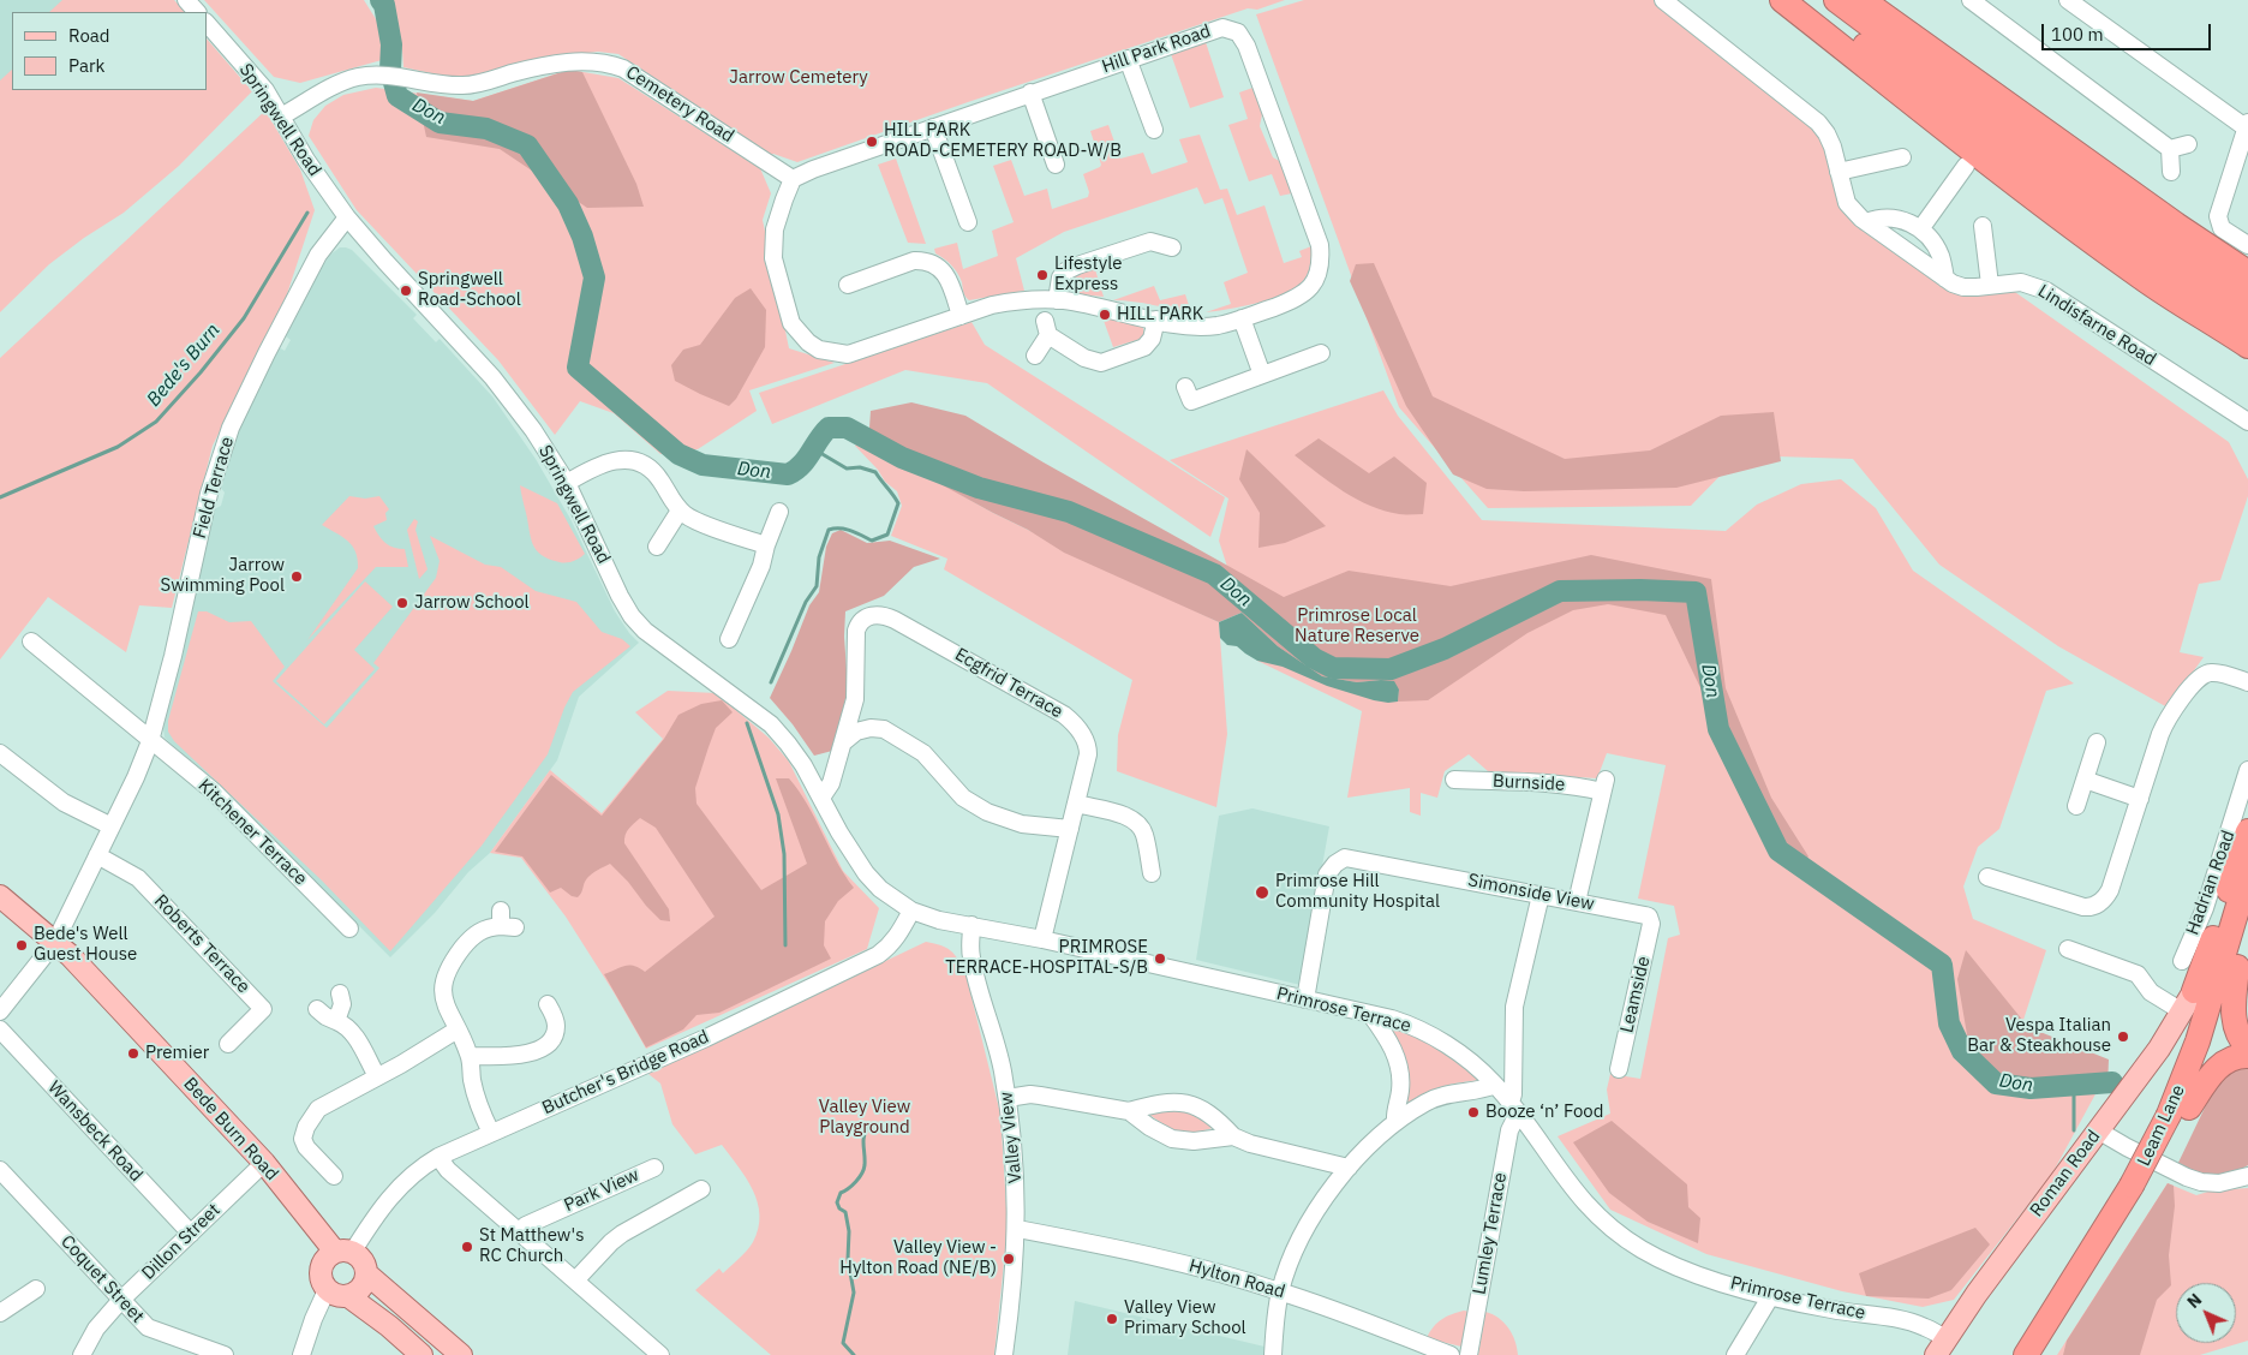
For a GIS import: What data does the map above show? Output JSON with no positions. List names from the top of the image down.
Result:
{
  "streets": {
    "highway": ["Leam Lane"],
    "main road": ["Bede Burn Road", "Roman Road"],
    "street": [
      "Hill Park Road",
      "Cemetery Road",
      "Springwell Road",
      "Lindisfarne Road",
      "Field Terrace",
      "Ecgfrid Terrace",
      "Burnside",
      "Kitchener Terrace",
      "Hadrian Road",
      "Simonside View",
      "Roberts Terrace",
      "Leamside",
      "Primrose Terrace",
      "Butcher's Bridge Road",
      "Wansbeck Road",
      "Valley View",
      "Park View",
      "Lumley Terrace",
      "Dillon Street",
      "Coquet Street",
      "Hylton Road"
    ]
  },
  "crossings": [
    ["Hill Park Road", "Cemetery Road"],
    ["Cemetery Road", "Springwell Road"],
    ["Springwell Road", "Field Terrace"],
    ["Springwell Road", "Primrose Terrace"],
    ["Springwell Road", "Butcher's Bridge Road"],
    ["Field Terrace", "Kitchener Terrace"],
    ["Field Terrace", "Roberts Terrace"],
    ["Field Terrace", "Bede Burn Road"],
    ["Ecgfrid Terrace", "Primrose Terrace"],
    ["Burnside", "Simonside View"],
    ["Simonside View", "Leamside"],
    ["Simonside View", "Primrose Terrace"],
    ["Simonside View", "Lumley Terrace"],
    ["Primrose Terrace", "Butcher's Bridge Road"],
    ["Primrose Terrace", "Valley View"],
    ["Primrose Terrace", "Roman Road"],
    ["Primrose Terrace", "Lumley Terrace"],
    ["Butcher's Bridge Road", "Bede Burn Road"],
    ["Bede Burn Road", "Dillon Street"],
    ["Wansbeck Road", "Dillon Street"],
    ["Valley View", "Hylton Road"],
    ["Dillon Street", "Coquet Street"]
  ],
  "water": ["Don", "Bede's Burn"],
  "parks": ["Jarrow Cemetery", "Primrose Local Nature Reserve", "Valley View Playground"],
  "places": [
    "HILL PARK ROAD-CEMETERY ROAD-W/B",
    "Lifestyle Express",
    "Springwell Road-School",
    "HILL PARK",
    "Jarrow Swimming Pool",
    "Jarrow School",
    "Primrose Hill Community Hospital",
    "Bede's Well Guest House",
    "PRIMROSE TERRACE-HOSPITAL-S/B",
    "Vespa Italian Bar & Steakhouse",
    "Premier",
    "Booze ‘n’ Food",
    "St Matthew's RC Church",
    "Valley View - Hylton Road (NE/B)",
    "Valley View Primary School"
  ],
  "legend": ["Road", "Park"],
  "scale_bar": "100 m",
  "north": "top left"
}
